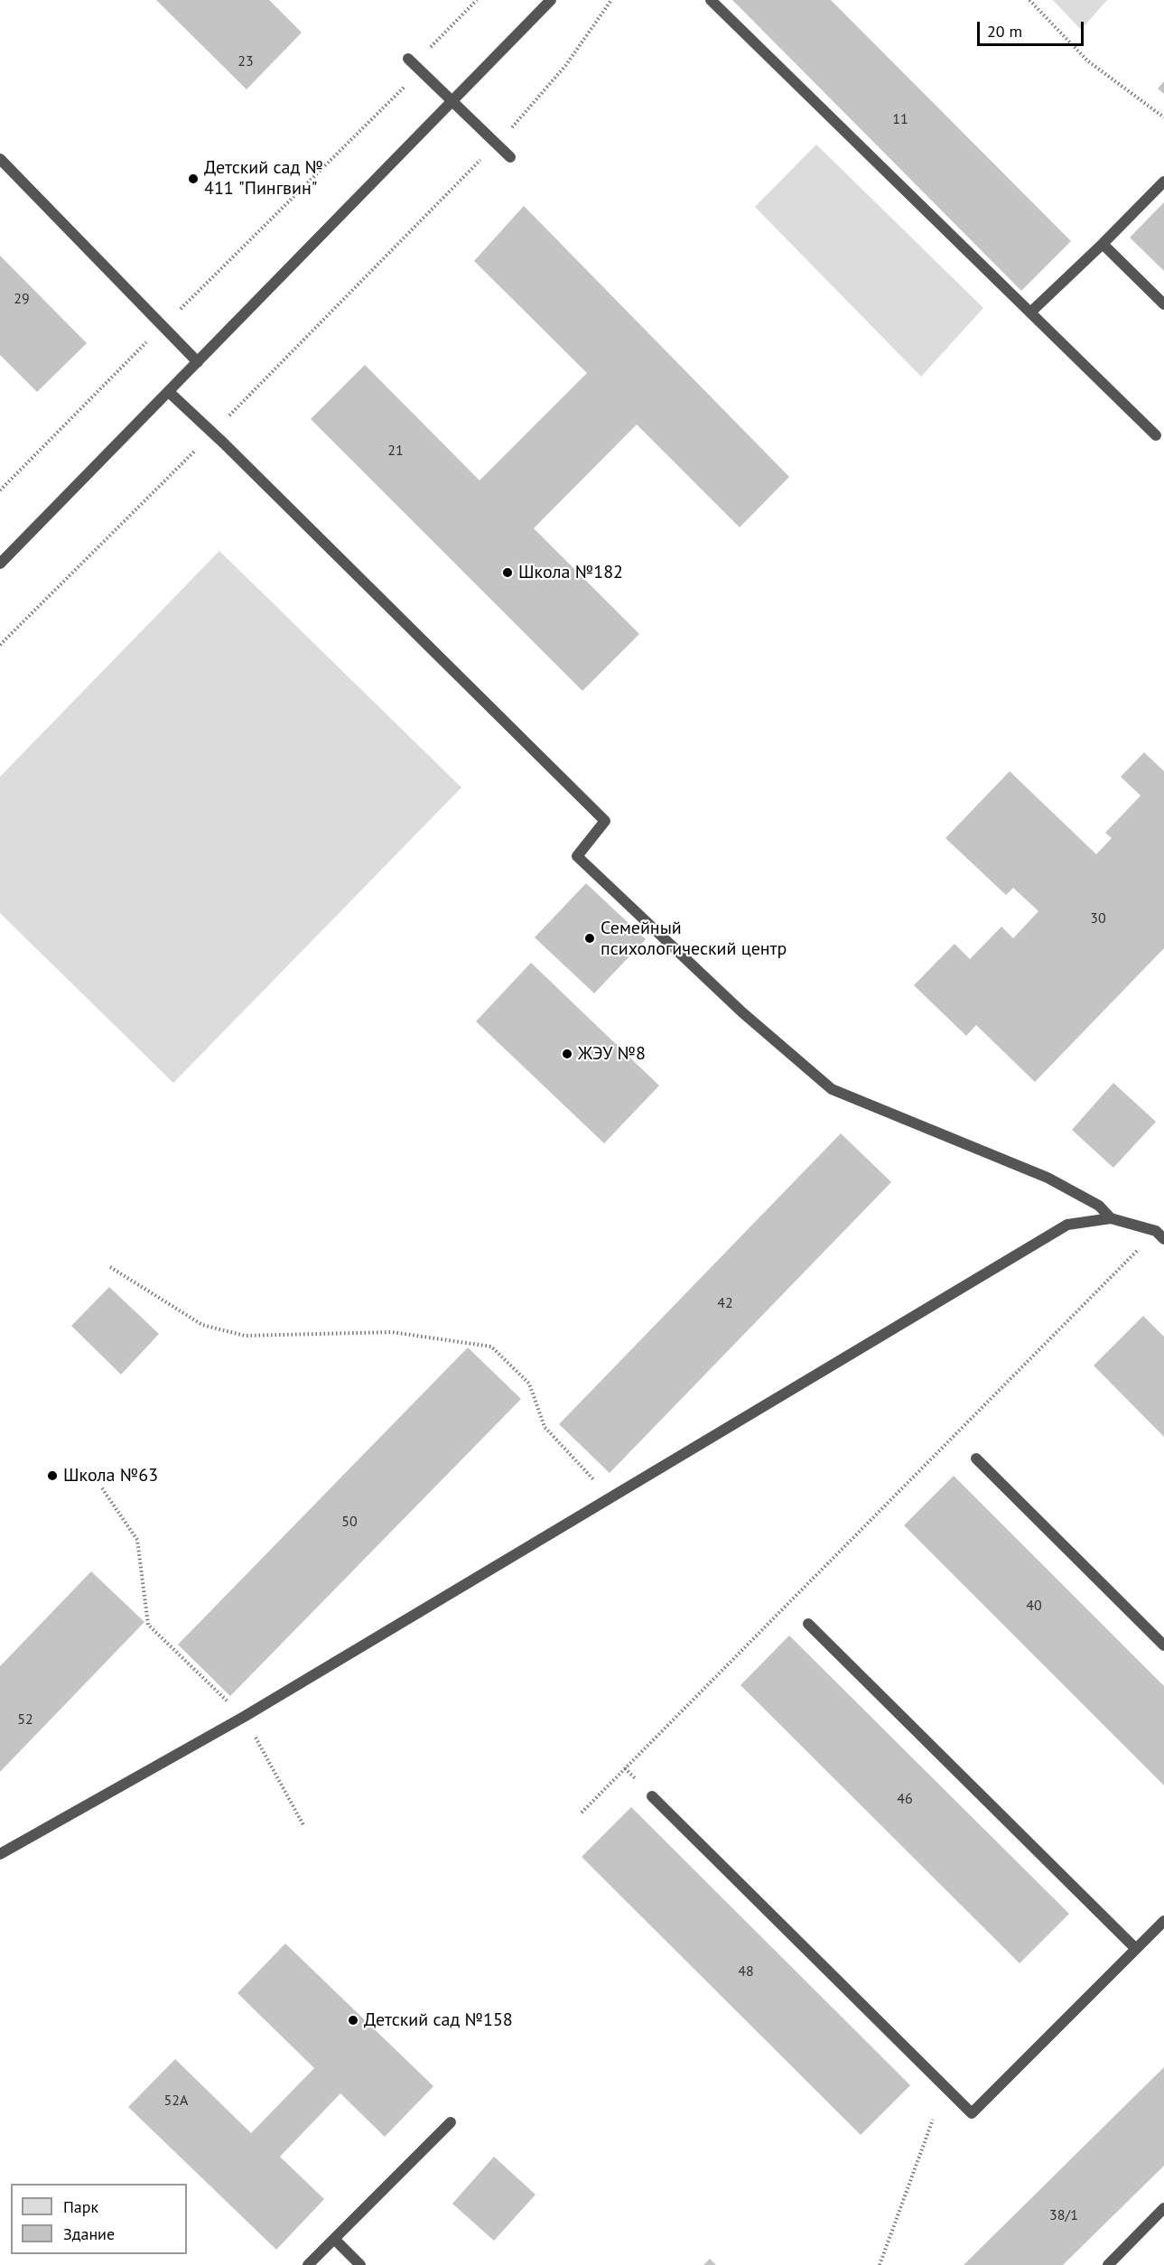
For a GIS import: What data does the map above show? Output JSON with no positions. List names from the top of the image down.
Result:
{
  "places": [
    "Детский сад № 411 \"Пингвин\"",
    "Школа №182",
    "Семейный психологический центр",
    "ЖЭУ №8",
    "Школа №63",
    "Детский сад №158"
  ],
  "house_numbers": [
    "23",
    "11",
    "29",
    "21",
    "30",
    "42",
    "50",
    "40",
    "52",
    "46",
    "48",
    "52А",
    "38/1"
  ],
  "legend": ["Парк", "Здание"],
  "scale_bar": "20 m"
}
